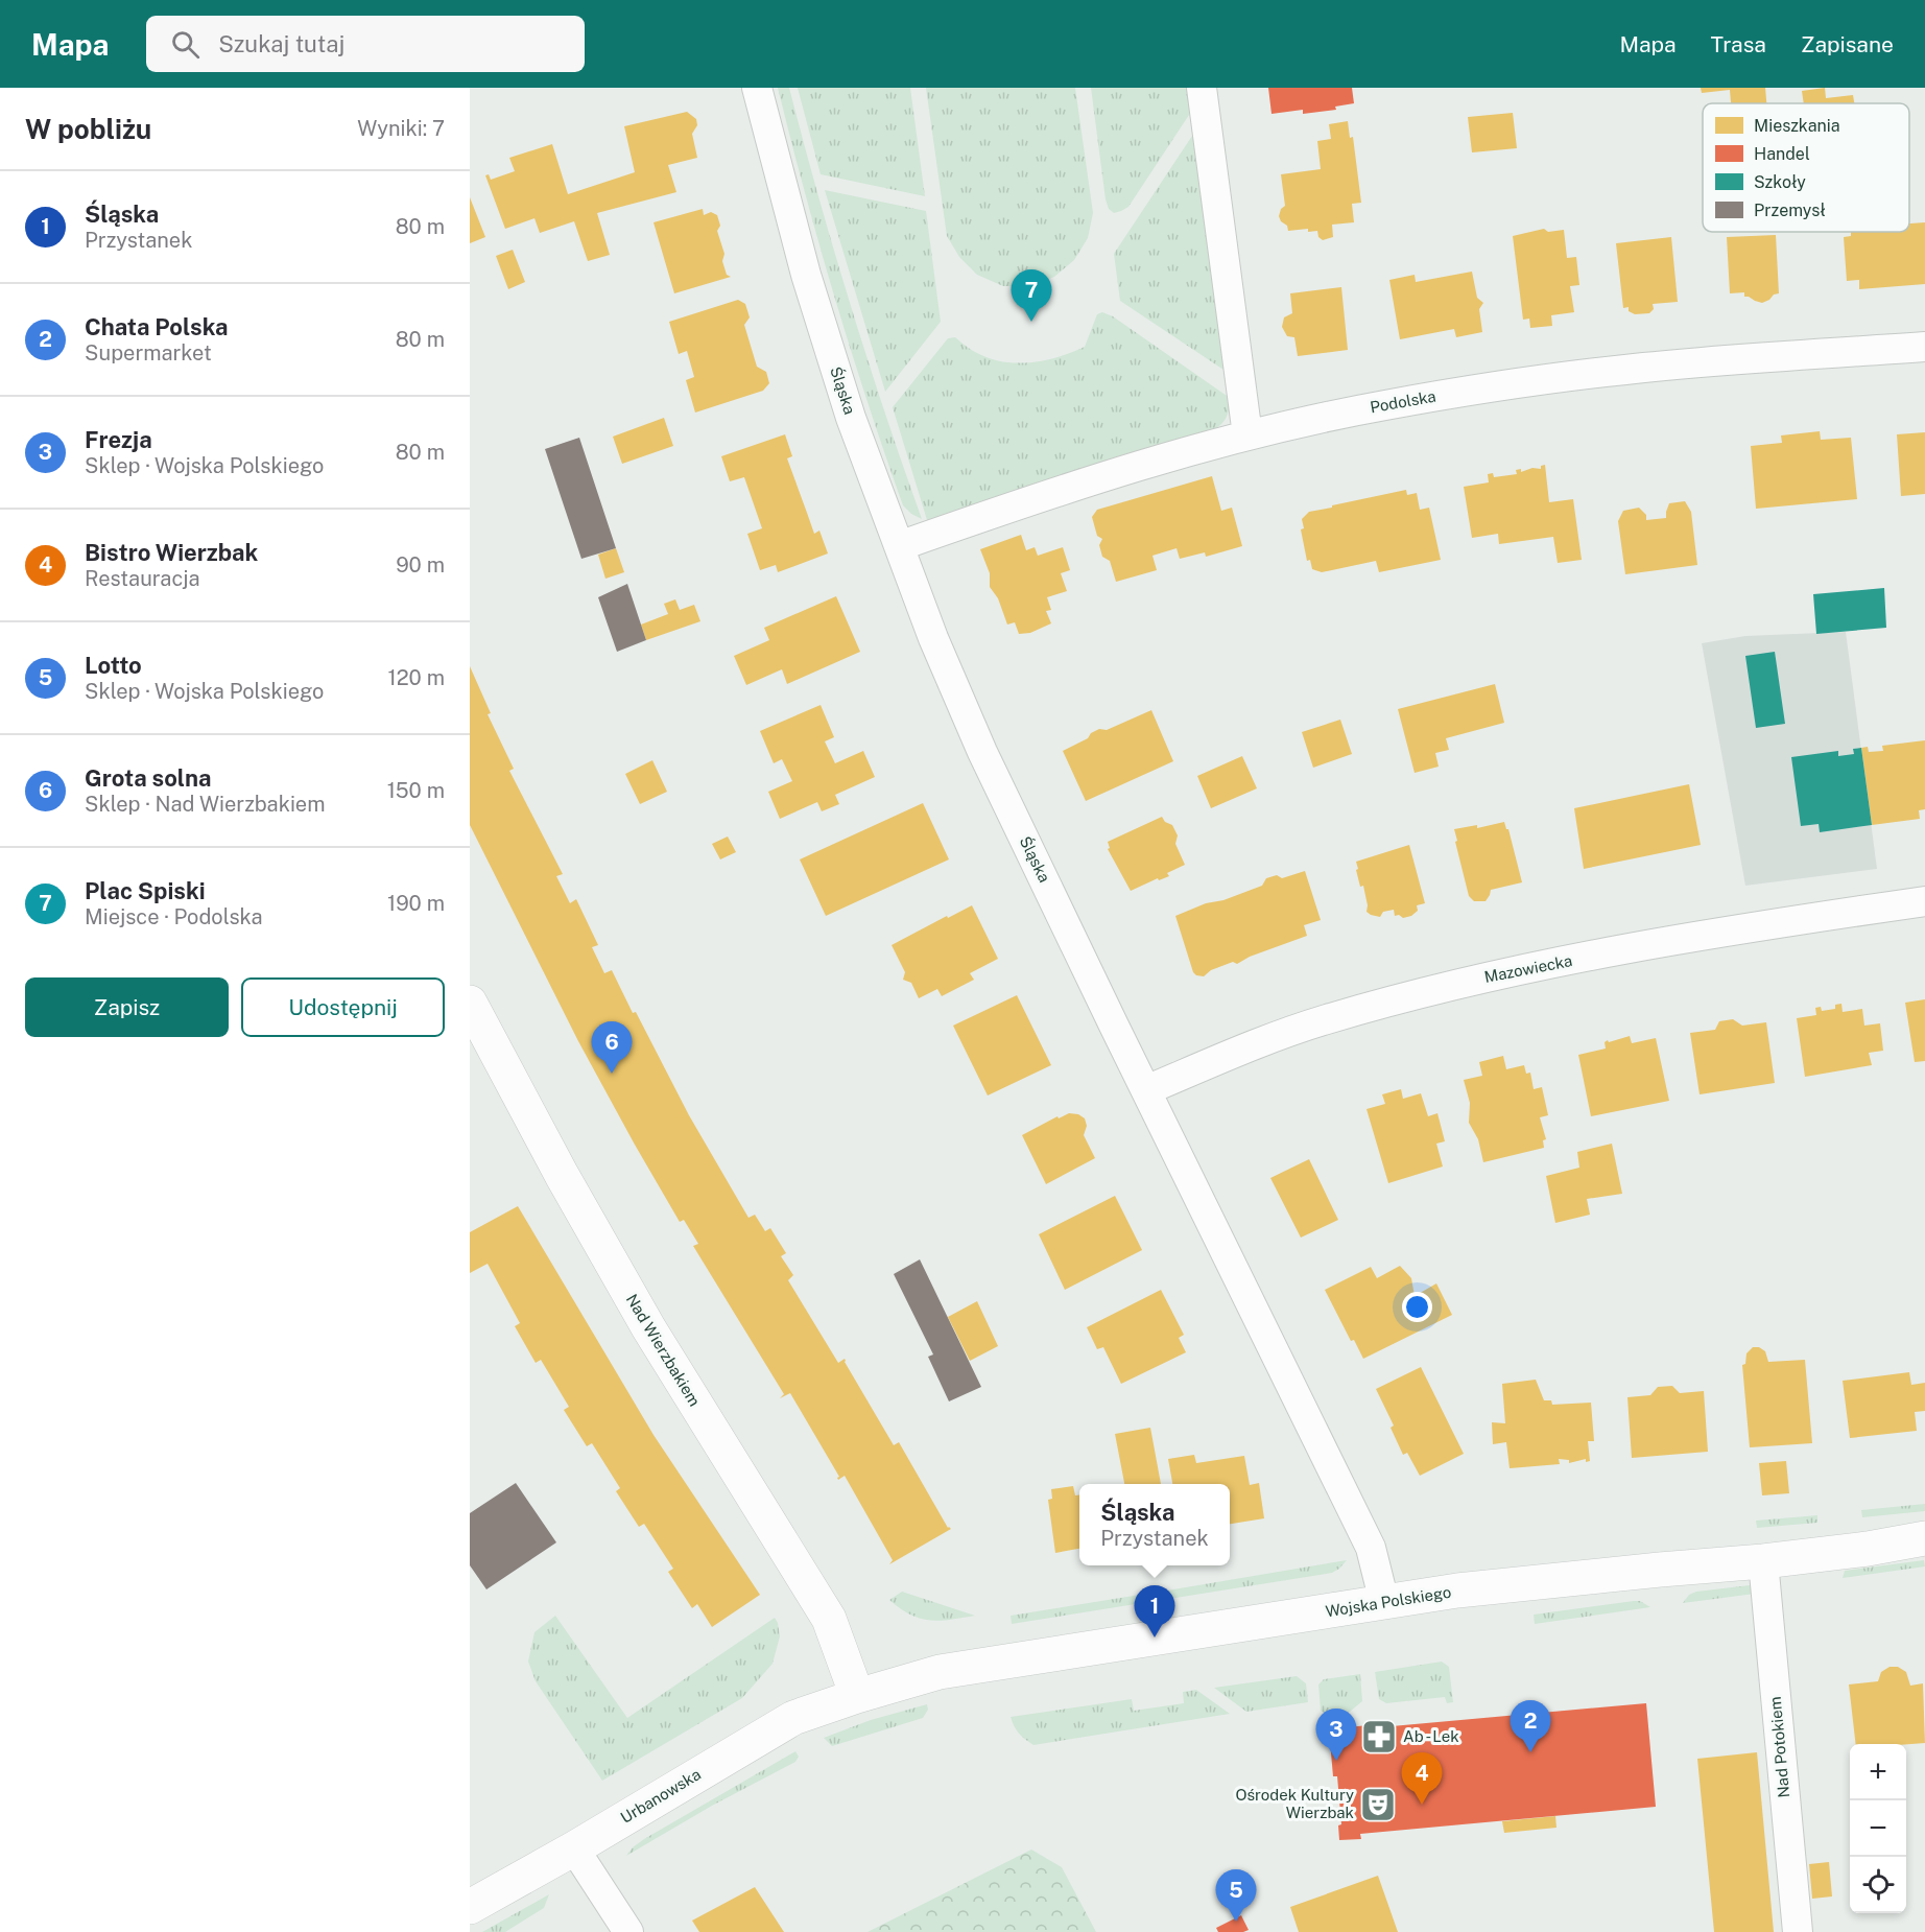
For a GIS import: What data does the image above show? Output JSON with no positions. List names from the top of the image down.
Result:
{
  "streets": {
    "street": [
      "Śląska",
      "Podolska",
      "Mazowiecka",
      "Nad Wierzbakiem",
      "Wojska Polskiego",
      "Nad Potokiem",
      "Urbanowska"
    ]
  },
  "crossings": [
    ["Śląska", "Podolska"],
    ["Śląska", "Mazowiecka"],
    ["Śląska", "Wojska Polskiego"],
    ["Nad Wierzbakiem", "Wojska Polskiego"],
    ["Nad Wierzbakiem", "Urbanowska"],
    ["Wojska Polskiego", "Nad Potokiem"],
    ["Wojska Polskiego", "Urbanowska"]
  ],
  "places": {
    "pharmacy": ["Ab - Lek"],
    "theatre": ["Ośrodek Kultury Wierzbak"]
  },
  "legend": [
    "Mieszkania",
    "Handel",
    "Szkoły",
    "Przemysł"
  ],
  "page": {
    "header": "Mapa",
    "search": "Szukaj tutaj",
    "nav": ["Mapa", "Trasa", "Zapisane"],
    "heading": ["W pobliżu", "Wyniki: 7"],
    "list": [
      {
        "mark": "1",
        "name": "Śląska",
        "note": "Przystanek",
        "value": "80 m"
      },
      {
        "mark": "2",
        "name": "Chata Polska",
        "note": "Supermarket",
        "value": "80 m"
      },
      {
        "mark": "3",
        "name": "Frezja",
        "note": "Sklep · Wojska Polskiego",
        "value": "80 m"
      },
      {
        "mark": "4",
        "name": "Bistro Wierzbak",
        "note": "Restauracja",
        "value": "90 m"
      },
      {
        "mark": "5",
        "name": "Lotto",
        "note": "Sklep · Wojska Polskiego",
        "value": "120 m"
      },
      {
        "mark": "6",
        "name": "Grota solna",
        "note": "Sklep · Nad Wierzbakiem",
        "value": "150 m"
      },
      {
        "mark": "7",
        "name": "Plac Spiski",
        "note": "Miejsce · Podolska",
        "value": "190 m"
      }
    ],
    "pins": [
      "7",
      "6",
      "1",
      "2",
      "3",
      "4",
      "5"
    ],
    "buttons": ["Zapisz", "Udostępnij"],
    "popup": ["Śląska", "Przystanek"],
    "map_buttons": ["+", "−"]
  }
}
